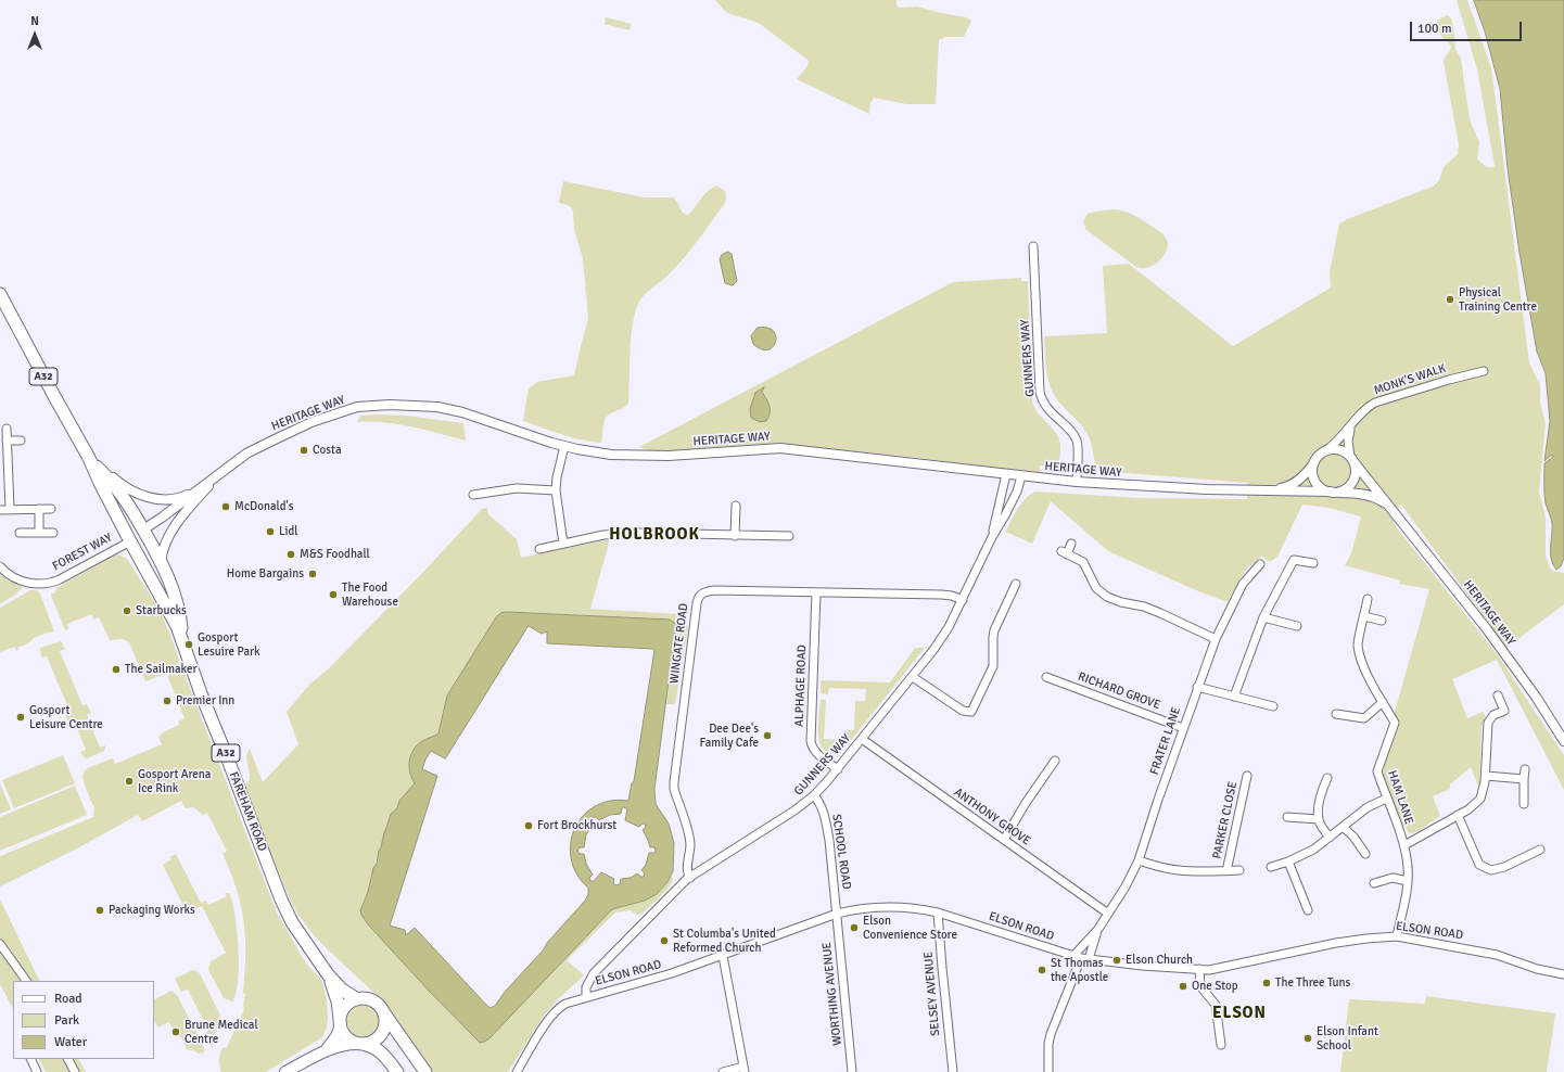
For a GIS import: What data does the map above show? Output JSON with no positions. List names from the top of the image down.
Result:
{
  "streets": {
    "main road": ["A32", "FAREHAM ROAD"],
    "street": [
      "GUNNERS WAY",
      "MONK'S WALK",
      "HERITAGE WAY",
      "FOREST WAY",
      "WINGATE ROAD",
      "ALPHAGE ROAD",
      "RICHARD GROVE",
      "FRATER LANE",
      "HAM LANE",
      "ANTHONY GROVE",
      "PARKER CLOSE",
      "SCHOOL ROAD",
      "ELSON ROAD",
      "WORTHING AVENUE",
      "SELSEY AVENUE"
    ]
  },
  "crossings": [
    ["GUNNERS WAY", "HERITAGE WAY"],
    ["GUNNERS WAY", "WINGATE ROAD"],
    ["GUNNERS WAY", "ALPHAGE ROAD"],
    ["GUNNERS WAY", "ANTHONY GROVE"],
    ["GUNNERS WAY", "SCHOOL ROAD"],
    ["GUNNERS WAY", "ELSON ROAD"],
    ["A32", "HERITAGE WAY"],
    ["A32", "FOREST WAY"],
    ["A32", "FAREHAM ROAD"],
    ["MONK'S WALK", "HERITAGE WAY"],
    ["HERITAGE WAY", "FAREHAM ROAD"],
    ["FOREST WAY", "FAREHAM ROAD"],
    ["WINGATE ROAD", "ALPHAGE ROAD"],
    ["RICHARD GROVE", "FRATER LANE"],
    ["FRATER LANE", "ANTHONY GROVE"],
    ["FRATER LANE", "ELSON ROAD"],
    ["HAM LANE", "ELSON ROAD"],
    ["SCHOOL ROAD", "ELSON ROAD"],
    ["SCHOOL ROAD", "WORTHING AVENUE"],
    ["ELSON ROAD", "WORTHING AVENUE"],
    ["ELSON ROAD", "SELSEY AVENUE"]
  ],
  "districts": ["HOLBROOK", "ELSON"],
  "places": [
    "Physical Training Centre",
    "Costa",
    "McDonald's",
    "Lidl",
    "M&S Foodhall",
    "Home Bargains",
    "The Food Warehouse",
    "Starbucks",
    "Gosport Lesuire Park",
    "The Sailmaker",
    "Premier Inn",
    "Gosport Leisure Centre",
    "Dee Dee's Family Cafe",
    "Gosport Arena Ice Rink",
    "Fort Brockhurst",
    "Packaging Works",
    "Elson Convenience Store",
    "St Columba's United Reformed Church",
    "Elson Church",
    "St Thomas the Apostle",
    "The Three Tuns",
    "One Stop",
    "Brune Medical Centre",
    "Elson Infant School"
  ],
  "legend": ["Road", "Park", "Water"],
  "scale_bar": "100 m",
  "north": "top"
}
